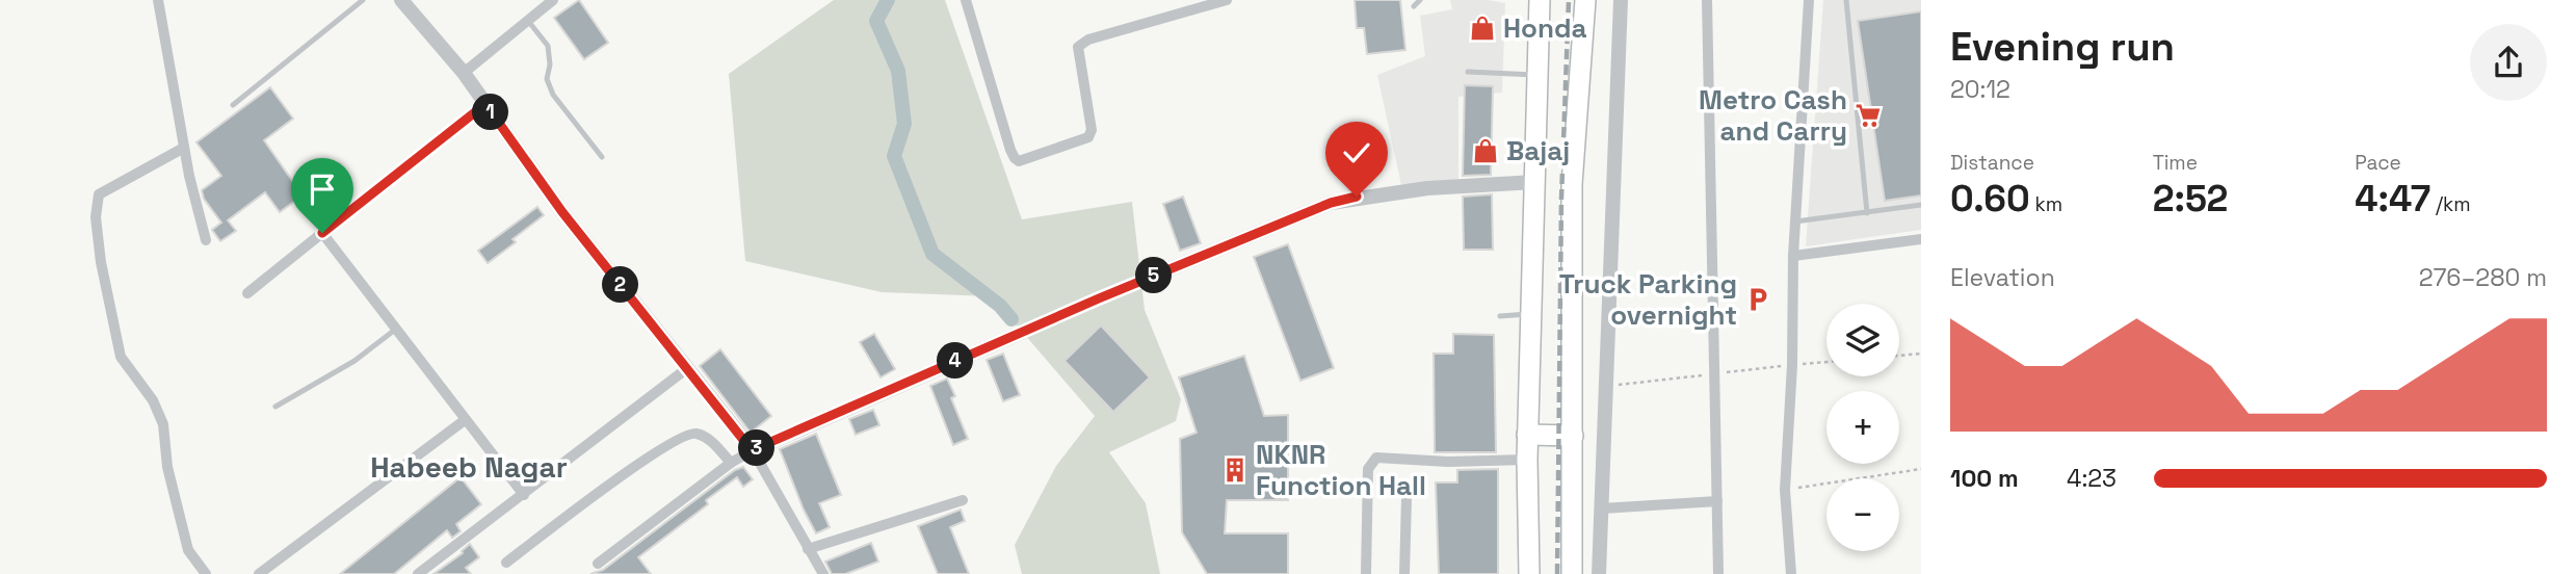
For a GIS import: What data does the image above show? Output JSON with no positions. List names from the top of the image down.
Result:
{
  "districts": ["Habeeb Nagar"],
  "places": {
    "shop": ["Honda", "Bajaj"],
    "supermarket": ["Metro Cash and Carry"],
    "parking": ["Truck Parking overnight"],
    "building": ["NKNR Function Hall"]
  },
  "page": {
    "heading": ["Evening run", "20:12"],
    "pins": [
      "1",
      "5",
      "2",
      "4",
      "3"
    ],
    "stats": [
      ["Distance", "0.60 km"],
      ["Time", "2:52"],
      ["Pace", "4:47 /km"]
    ],
    "chart": ["Elevation", "276–280 m"],
    "map_buttons": ["+", "−"],
    "list": [
      {
        "name": "100 m",
        "note": "4:23"
      }
    ]
  }
}
